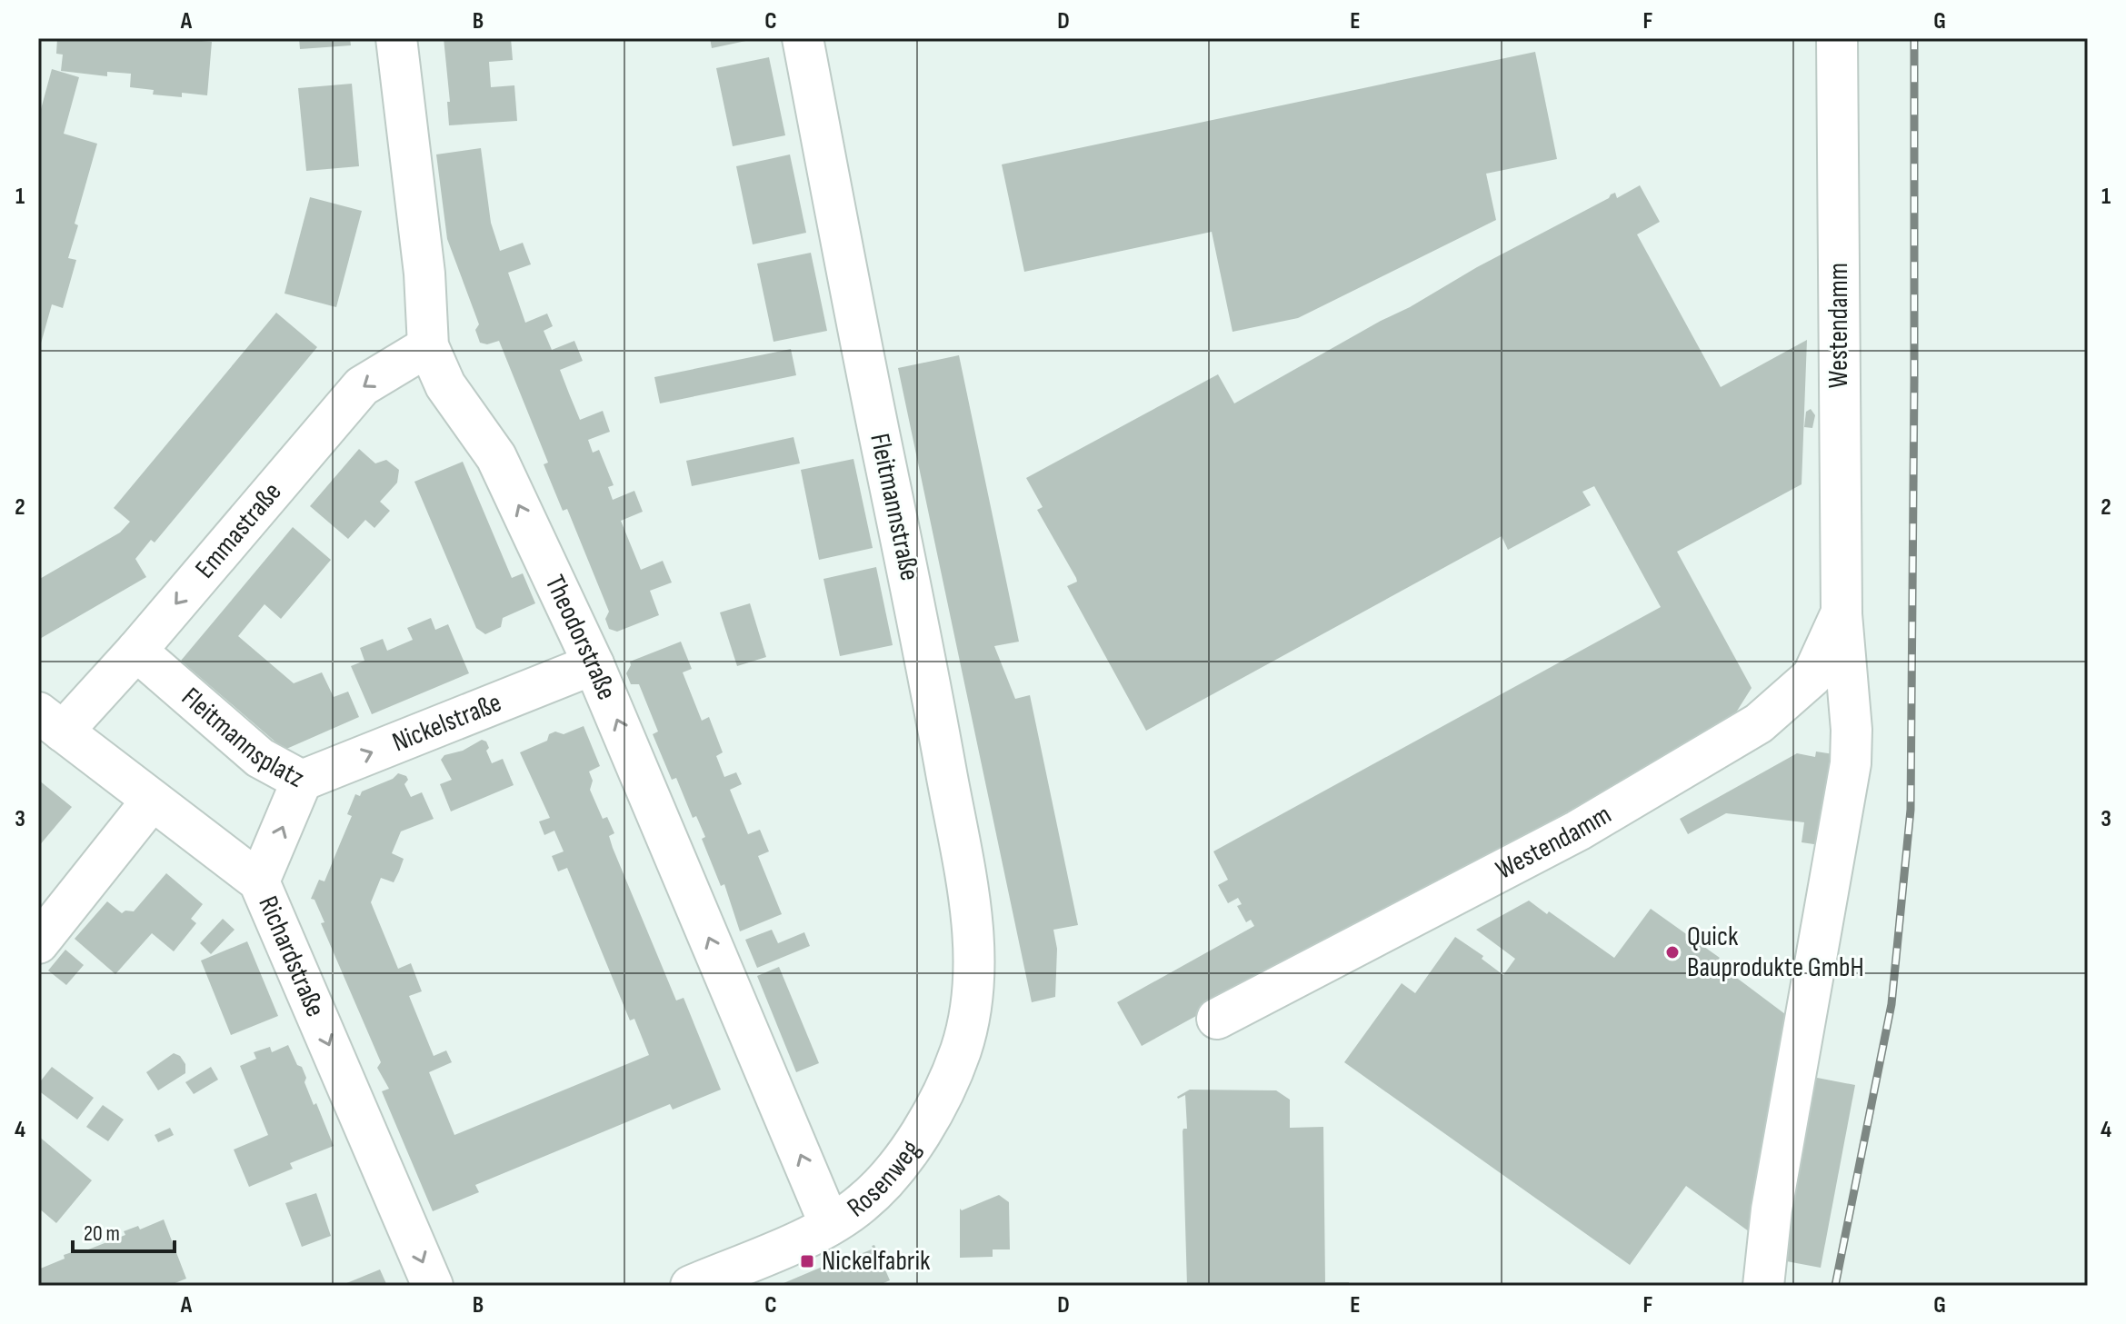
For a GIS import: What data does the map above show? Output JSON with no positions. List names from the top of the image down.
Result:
{
  "streets": {
    "street": [
      "Westendamm",
      "Fleitmannstraße",
      "Emmastraße",
      "Theodorstraße",
      "Nickelstraße",
      "Fleitmannsplatz",
      "Richardstraße",
      "Rosenweg"
    ]
  },
  "crossings": [
    ["Fleitmannstraße", "Rosenweg"],
    ["Emmastraße", "Theodorstraße"],
    ["Emmastraße", "Fleitmannsplatz"],
    ["Emmastraße", "Richardstraße"],
    ["Theodorstraße", "Nickelstraße"],
    ["Theodorstraße", "Rosenweg"],
    ["Nickelstraße", "Fleitmannsplatz"],
    ["Fleitmannsplatz", "Richardstraße"]
  ],
  "one_way": [
    "Emmastraße",
    "Theodorstraße",
    "Nickelstraße",
    "Richardstraße"
  ],
  "places": {
    "other": ["Quick Bauprodukte GmbH"],
    "transit": ["Nickelfabrik"]
  },
  "scale_bar": "20 m",
  "grid": {
    "columns": [
      "A",
      "B",
      "C",
      "D",
      "E",
      "F",
      "G"
    ],
    "rows": [
      "1",
      "2",
      "3",
      "4"
    ]
  }
}
